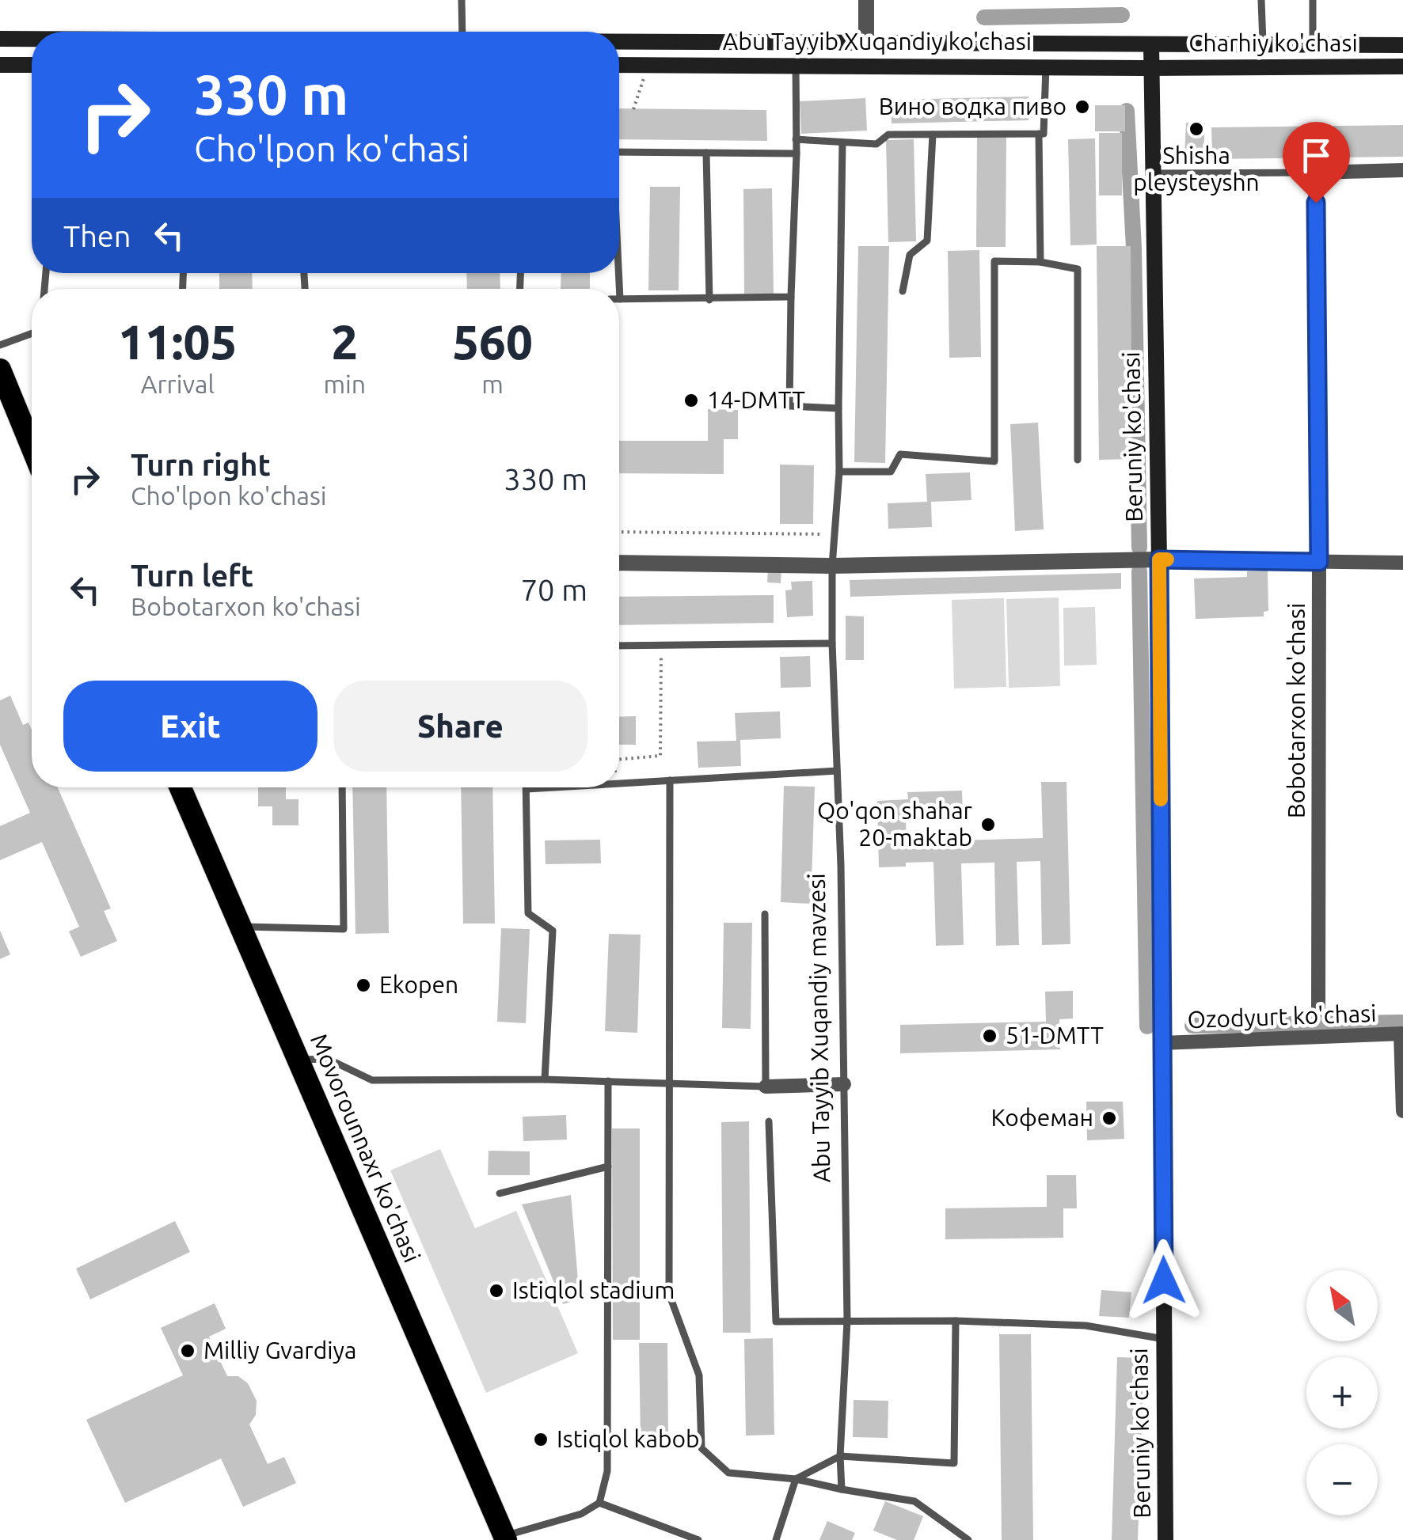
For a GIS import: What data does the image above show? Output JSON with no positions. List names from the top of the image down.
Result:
{
  "streets": {
    "highway": ["Movorounnaxr ko'chasi"],
    "main road": ["Abu Tayyib Xuqandiy ko'chasi", "Charhiy ko'chasi", "Beruniy ko'chasi"],
    "street": ["Bobotarxon ko'chasi", "Ozodyurt ko'chasi"],
    "lane": ["Abu Tayyib Xuqandiy mavzesi"]
  },
  "crossings": [
    ["Abu Tayyib Xuqandiy ko'chasi", "Charhiy ko'chasi"],
    ["Abu Tayyib Xuqandiy ko'chasi", "Beruniy ko'chasi"],
    ["Charhiy ko'chasi", "Beruniy ko'chasi"],
    ["Beruniy ko'chasi", "Ozodyurt ko'chasi"]
  ],
  "places": [
    "Вино водка пиво",
    "Shisha pleysteyshn",
    "14-DMTT",
    "Qo'qon shahar 20-maktab",
    "Ekopen",
    "51-DMTT",
    "Кофеман",
    "Istiqlol stadium",
    "Milliy Gvardiya",
    "Istiqlol kabob"
  ],
  "north": "top left",
  "page": {
    "turn": ["330 m", "Cho'lpon ko'chasi"],
    "then": "Then",
    "eta": [
      "11:05",
      "Arrival",
      "2",
      "min",
      "560",
      "m"
    ],
    "list": [
      {
        "name": "Turn right",
        "note": "Cho'lpon ko'chasi",
        "value": "330 m"
      },
      {
        "name": "Turn left",
        "note": "Bobotarxon ko'chasi",
        "value": "70 m"
      }
    ],
    "buttons": ["Exit", "Share"],
    "map_buttons": ["+", "−"]
  }
}
